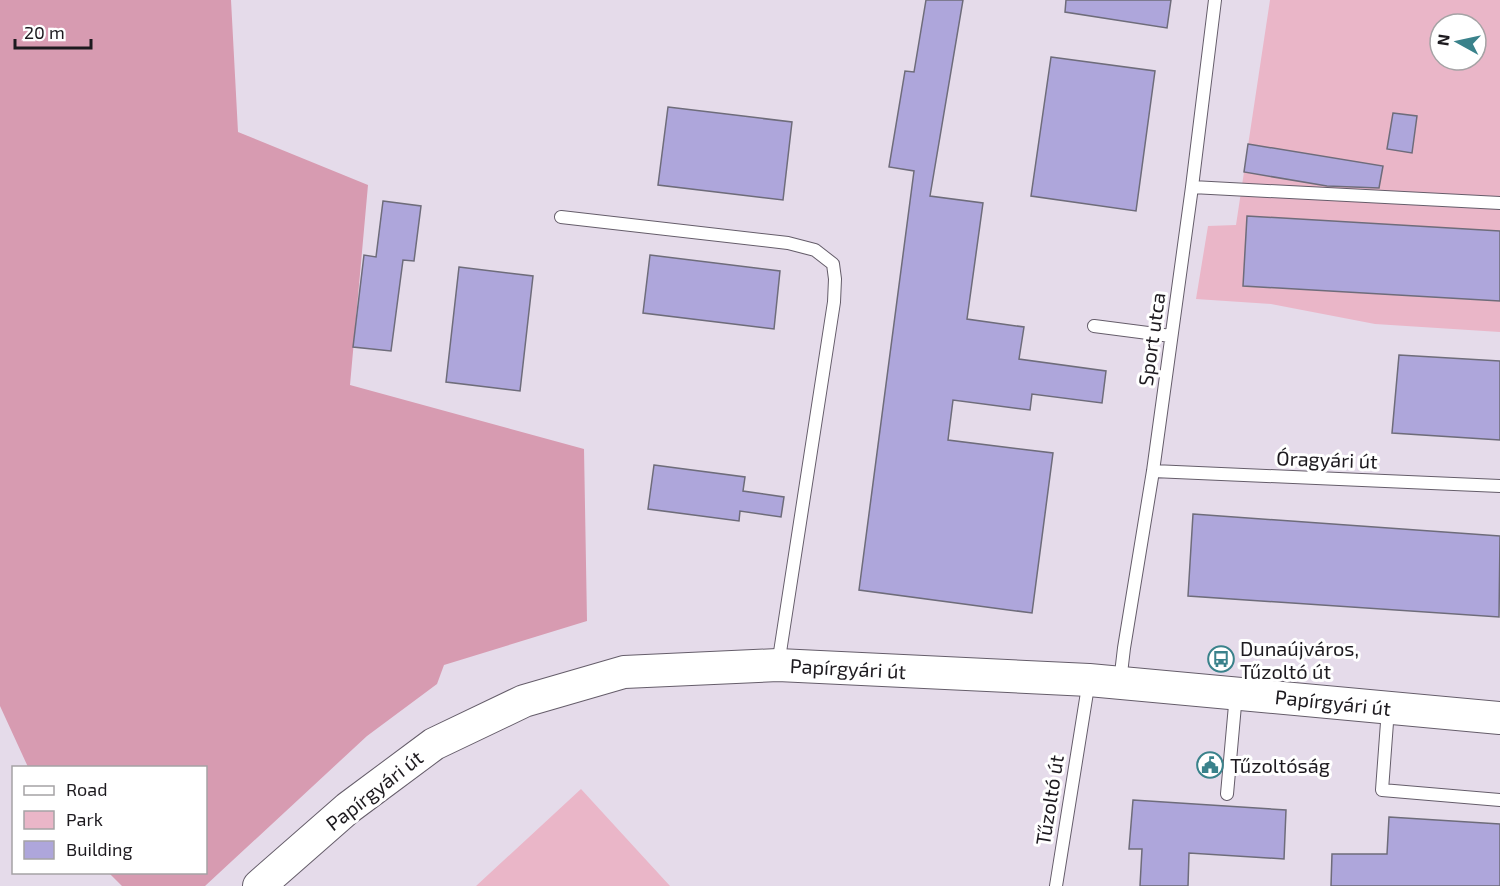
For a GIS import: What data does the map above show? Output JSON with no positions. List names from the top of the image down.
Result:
{
  "streets": {
    "street": ["Papírgyári út"],
    "lane": ["Sport utca", "Óragyári út", "Tűzoltó út"]
  },
  "crossings": [
    ["Sport utca", "Óragyári út"],
    ["Sport utca", "Papírgyári út"],
    ["Papírgyári út", "Tűzoltó út"]
  ],
  "places": {
    "bus stop": ["Dunaújváros, Tűzoltó út"],
    "public building": ["Tűzoltóság"]
  },
  "legend": ["Road", "Park", "Building"],
  "scale_bar": "20 m",
  "north": "left"
}
